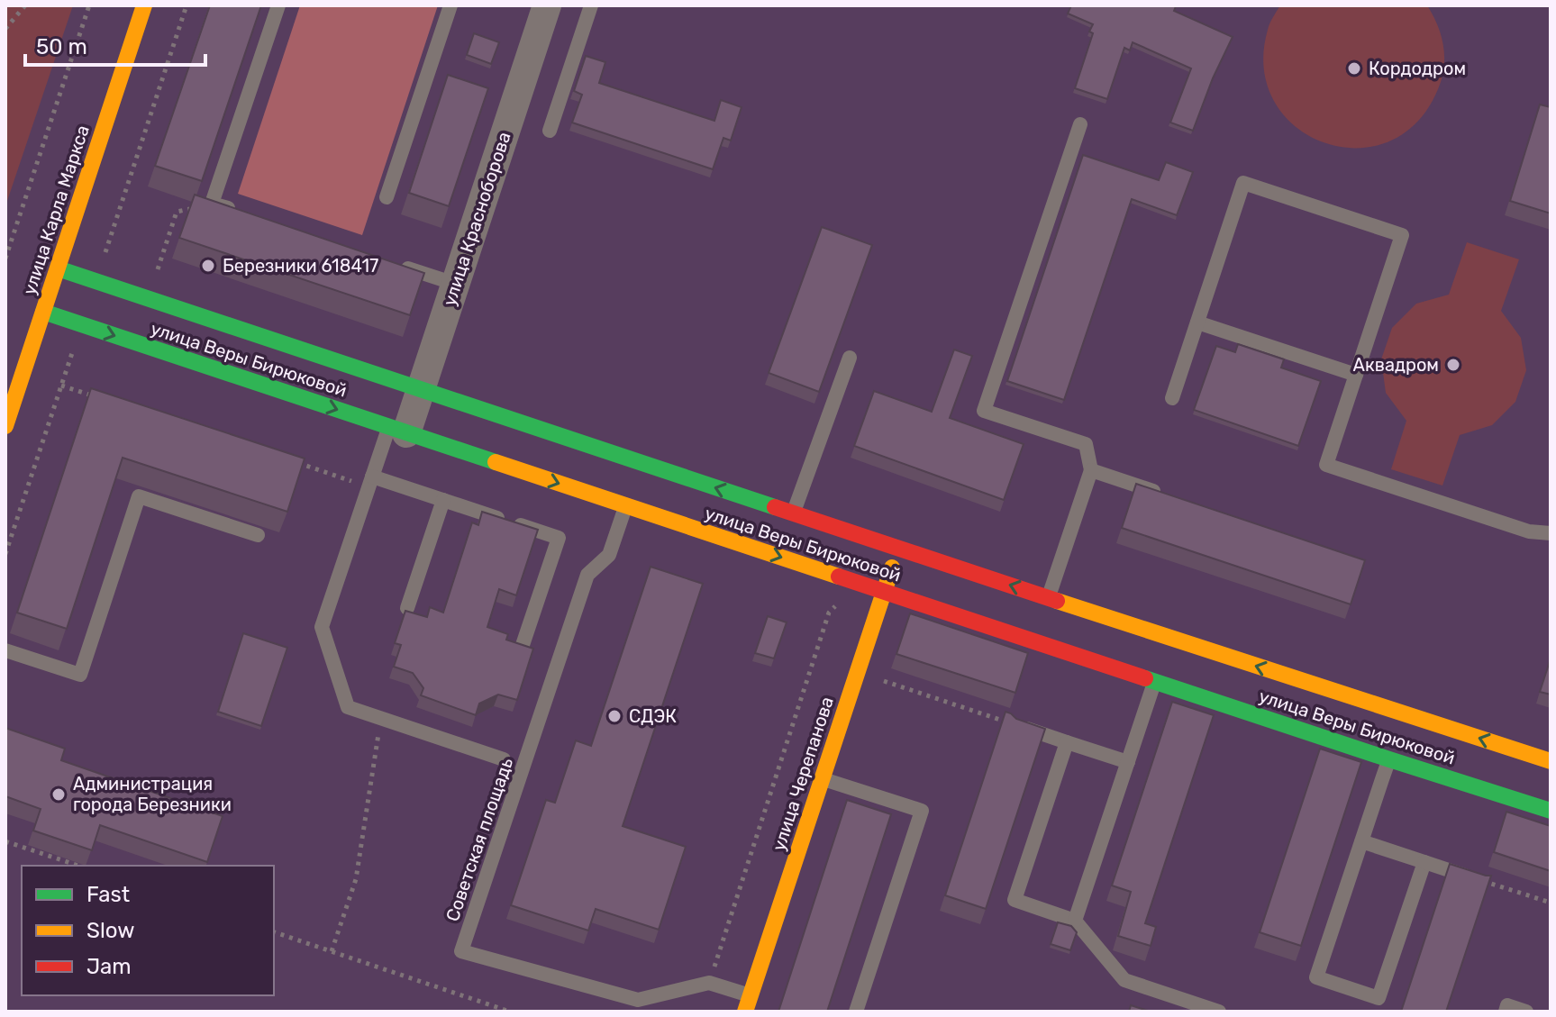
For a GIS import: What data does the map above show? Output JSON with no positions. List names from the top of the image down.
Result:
{
  "streets": {
    "street": [
      "улица Карла Маркса",
      "улица Красноборова",
      "улица Веры Бирюковой",
      "улица Черепанова"
    ],
    "lane": ["Советская площадь"]
  },
  "crossings": [
    ["улица Карла Маркса", "улица Веры Бирюковой"],
    ["улица Красноборова", "улица Веры Бирюковой"],
    ["улица Красноборова", "Советская площадь"],
    ["улица Веры Бирюковой", "улица Черепанова"],
    ["улица Веры Бирюковой", "Советская площадь"]
  ],
  "places": [
    "Кордодром",
    "Березники 618417",
    "Аквадром",
    "СДЭК",
    "Администрация города Березники"
  ],
  "legend": ["Fast", "Slow", "Jam"],
  "scale_bar": "50 m"
}
